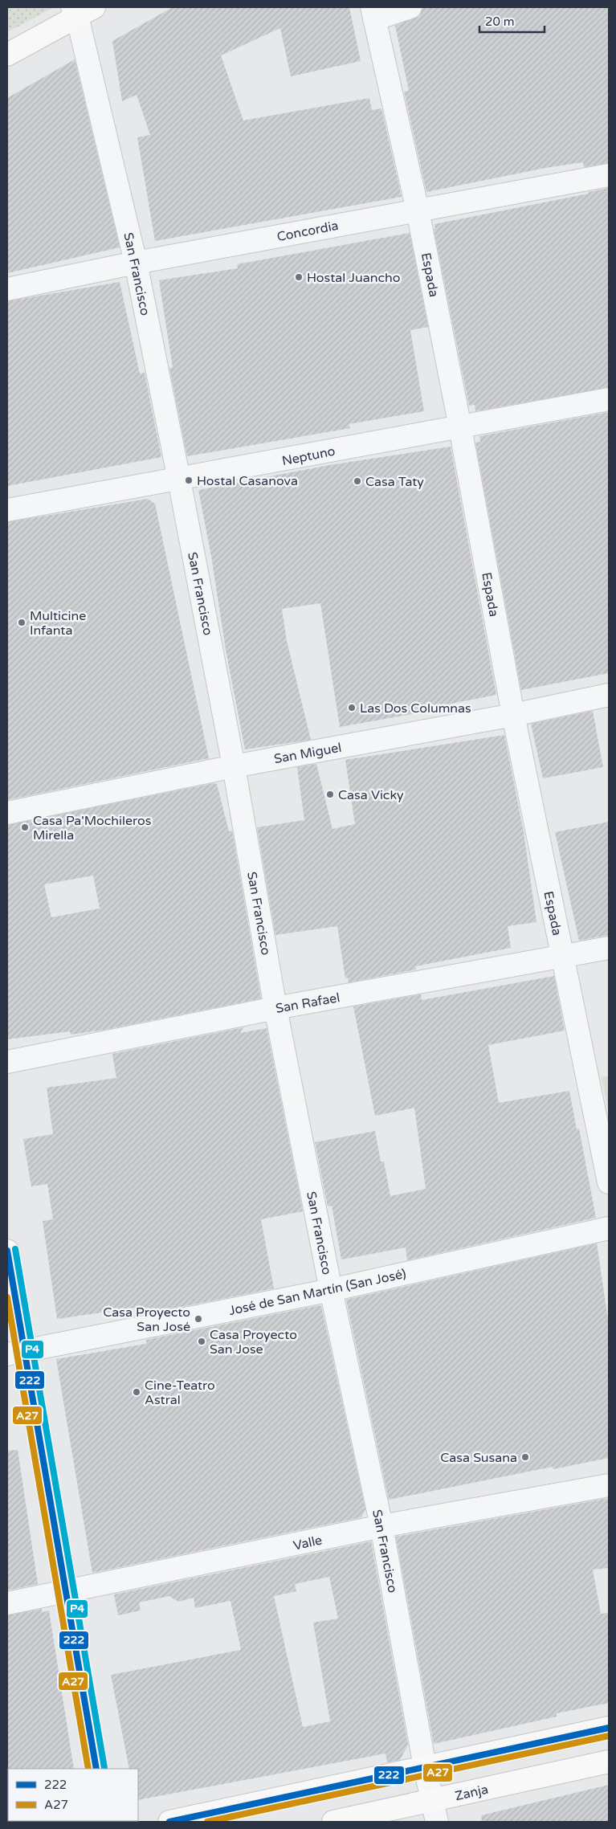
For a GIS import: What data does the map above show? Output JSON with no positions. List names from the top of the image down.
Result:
{
  "streets": {
    "main road": ["Zanja"],
    "street": [
      "Concordia",
      "San Francisco",
      "Espada",
      "Neptuno",
      "San Miguel",
      "San Rafael",
      "José de San Martín (San José)",
      "Valle"
    ]
  },
  "crossings": [
    ["Concordia", "San Francisco"],
    ["Concordia", "Espada"],
    ["San Francisco", "Neptuno"],
    ["San Francisco", "San Miguel"],
    ["San Francisco", "San Rafael"],
    ["San Francisco", "José de San Martín (San José)"],
    ["San Francisco", "Valle"],
    ["San Francisco", "Zanja"],
    ["Espada", "Neptuno"],
    ["Espada", "San Miguel"],
    ["Espada", "San Rafael"]
  ],
  "places": [
    "Hostal Juancho",
    "Hostal Casanova",
    "Casa Taty",
    "Multicine Infanta",
    "Las Dos Columnas",
    "Casa Vicky",
    "Casa Pa'Mochileros Mirella",
    "Casa Proyecto San José",
    "Casa Proyecto San Jose",
    "Cine-Teatro Astral",
    "Casa Susana"
  ],
  "lines": ["transit line P4", "transit line 222", "transit line A27"],
  "legend": ["222", "A27"],
  "scale_bar": "20 m"
}
